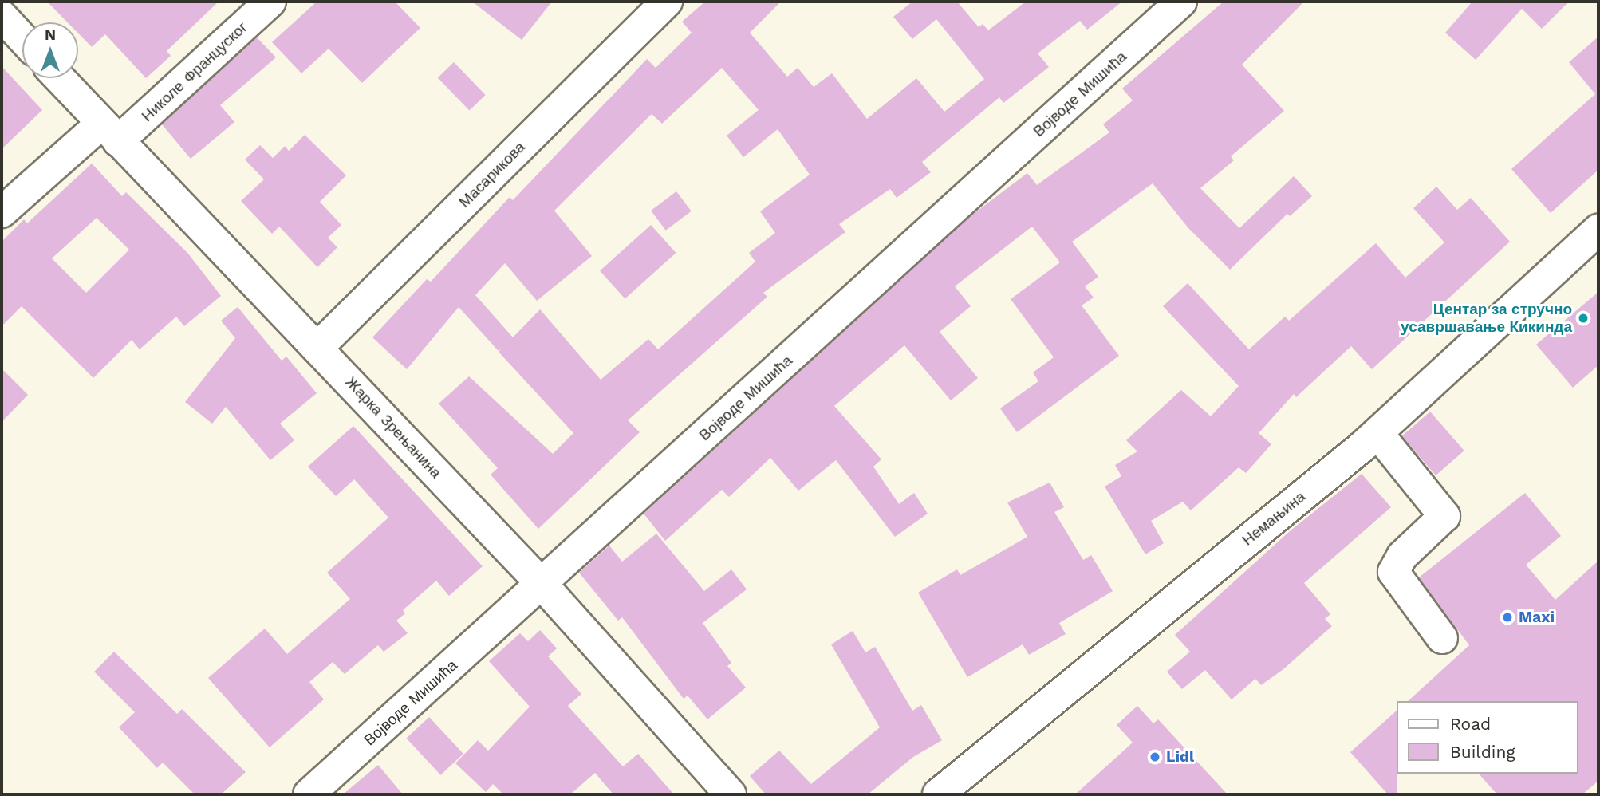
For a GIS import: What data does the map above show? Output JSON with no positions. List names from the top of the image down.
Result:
{
  "streets": {
    "street": [
      "Николе Француског",
      "Војводе Мишића",
      "Масарикова",
      "Жарка Зрењанина",
      "Немањина"
    ]
  },
  "crossings": [
    ["Николе Француског", "Жарка Зрењанина"],
    ["Војводе Мишића", "Жарка Зрењанина"],
    ["Масарикова", "Жарка Зрењанина"]
  ],
  "places": ["Центар за стручно усавршавање Кикинда", "Maxi", "Lidl"],
  "legend": ["Road", "Building"],
  "north": "top"
}
